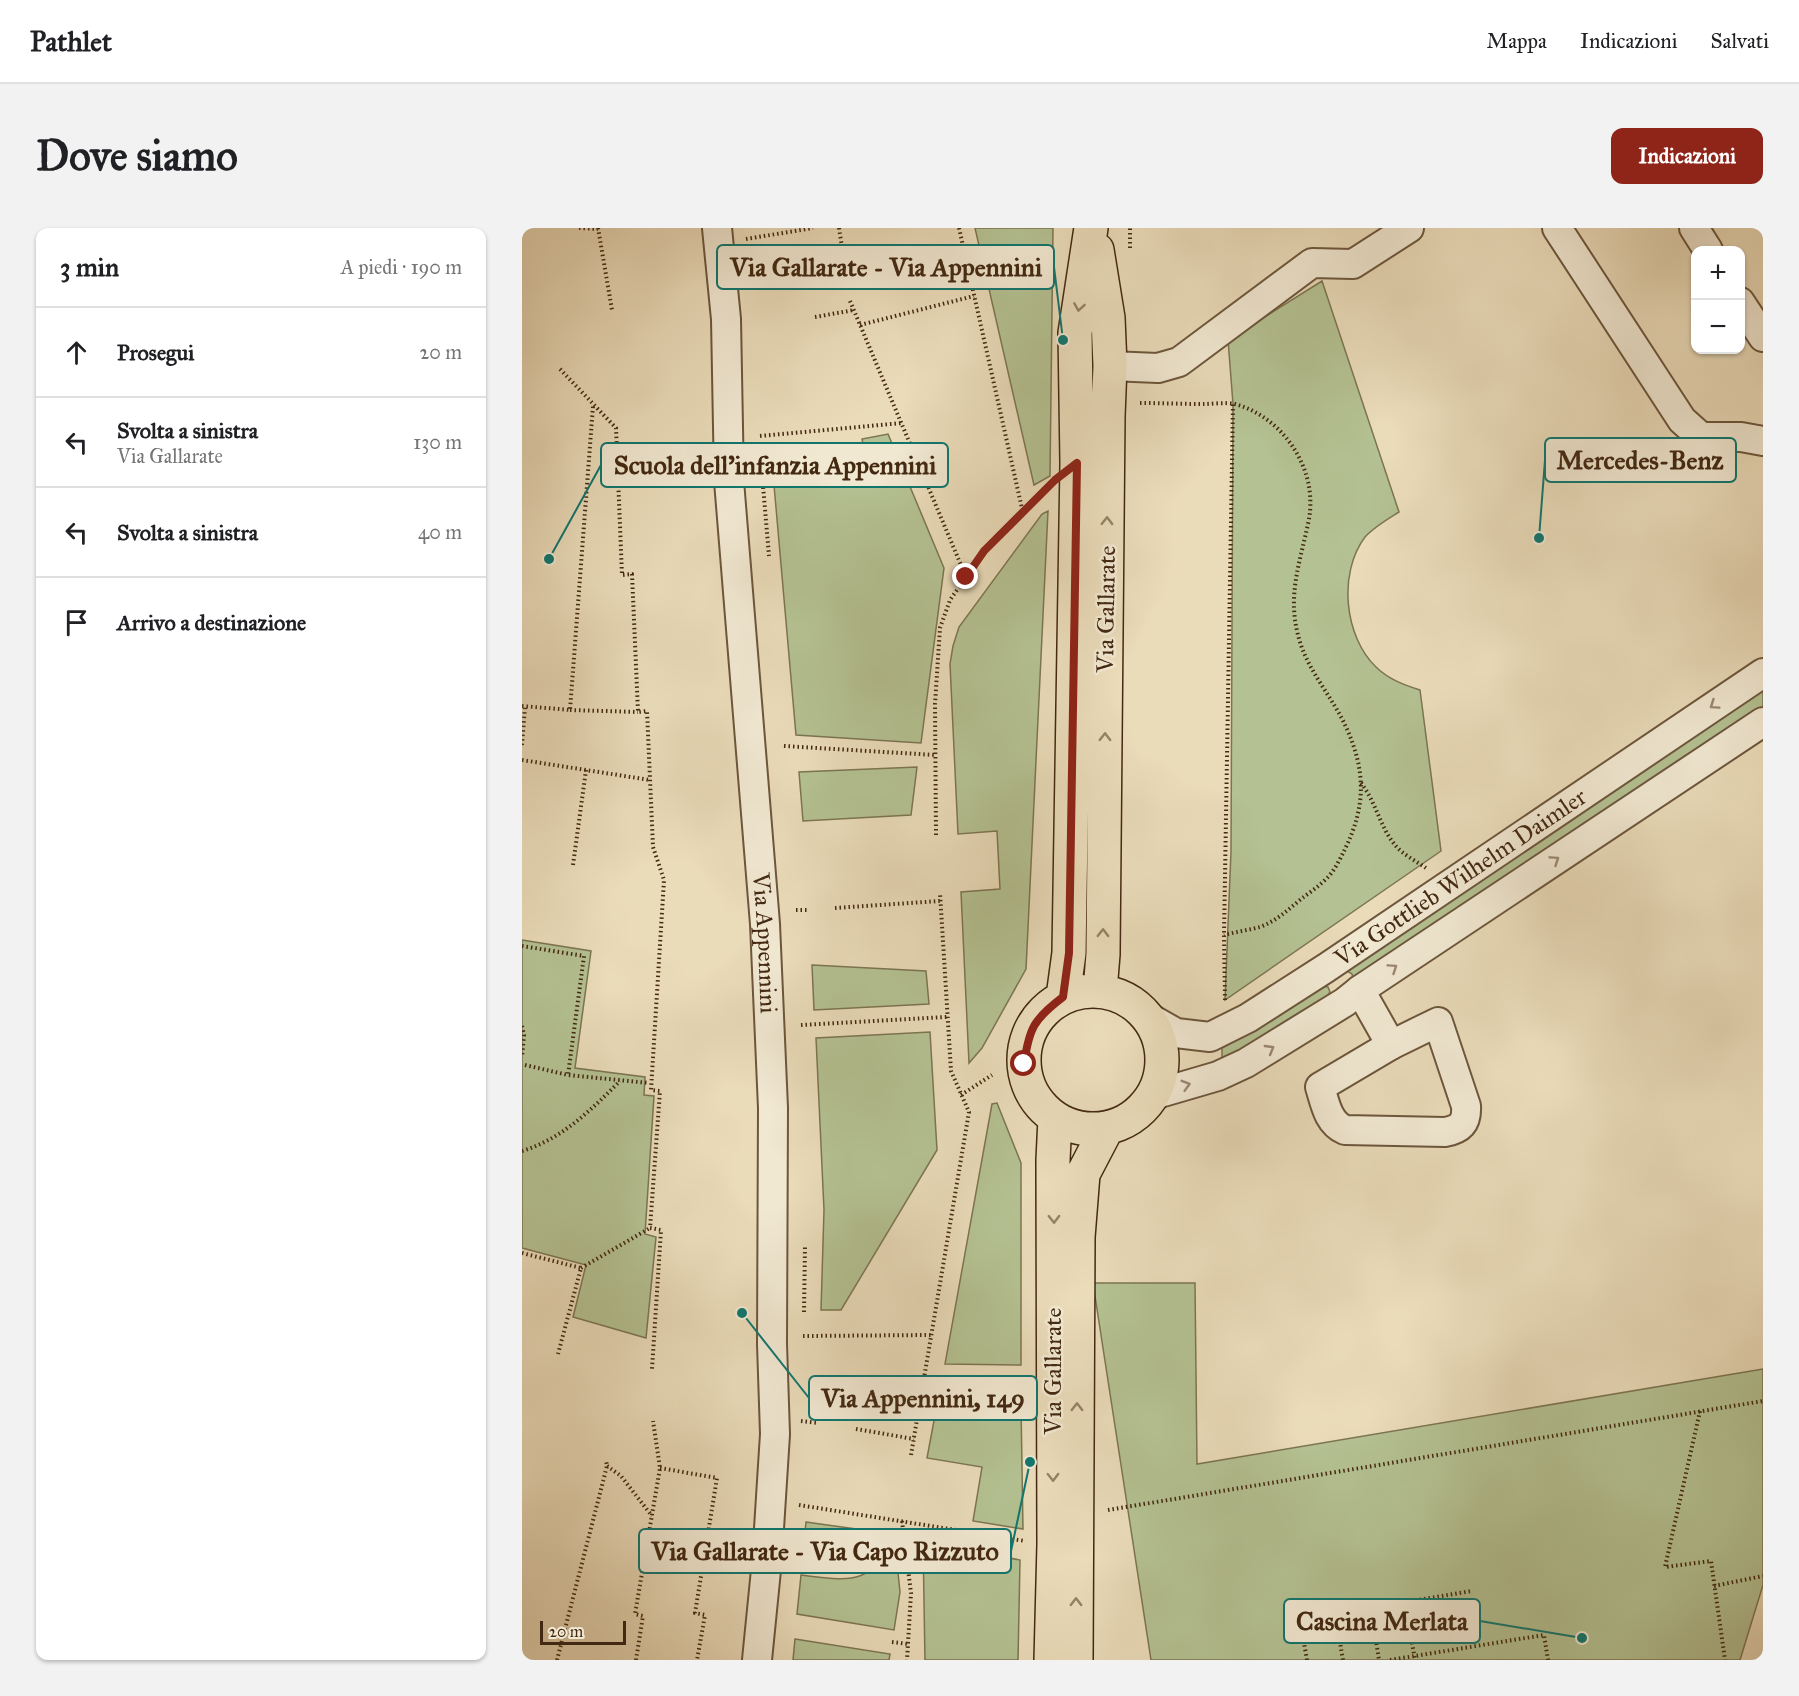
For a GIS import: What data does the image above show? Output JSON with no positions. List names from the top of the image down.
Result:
{
  "streets": {
    "main road": ["Via Gallarate"],
    "street": ["Via Gottlieb Wilhelm Daimler", "Via Appennini"]
  },
  "crossings": [
    ["Via Gallarate", "Via Gottlieb Wilhelm Daimler"]
  ],
  "places": [
    "Via Gallarate - Via Appennini",
    "Mercedes-Benz",
    "Scuola dell'infanzia Appennini",
    "Via Appennini, 149",
    "Via Gallarate - Via Capo Rizzuto",
    "Cascina Merlata"
  ],
  "scale_bar": "20 m",
  "page": {
    "header": "Pathlet",
    "nav": ["Mappa", "Indicazioni", "Salvati"],
    "buttons": "Indicazioni",
    "title": "Dove siamo",
    "heading": ["3 min", "A piedi · 190 m"],
    "map_buttons": ["+", "−"],
    "list": [
      ["Prosegui", "20 m"],
      ["Svolta a sinistra", "Via Gallarate", "130 m"],
      ["Svolta a sinistra", "40 m"],
      "Arrivo a destinazione"
    ],
    "scale": "20 m"
  }
}
